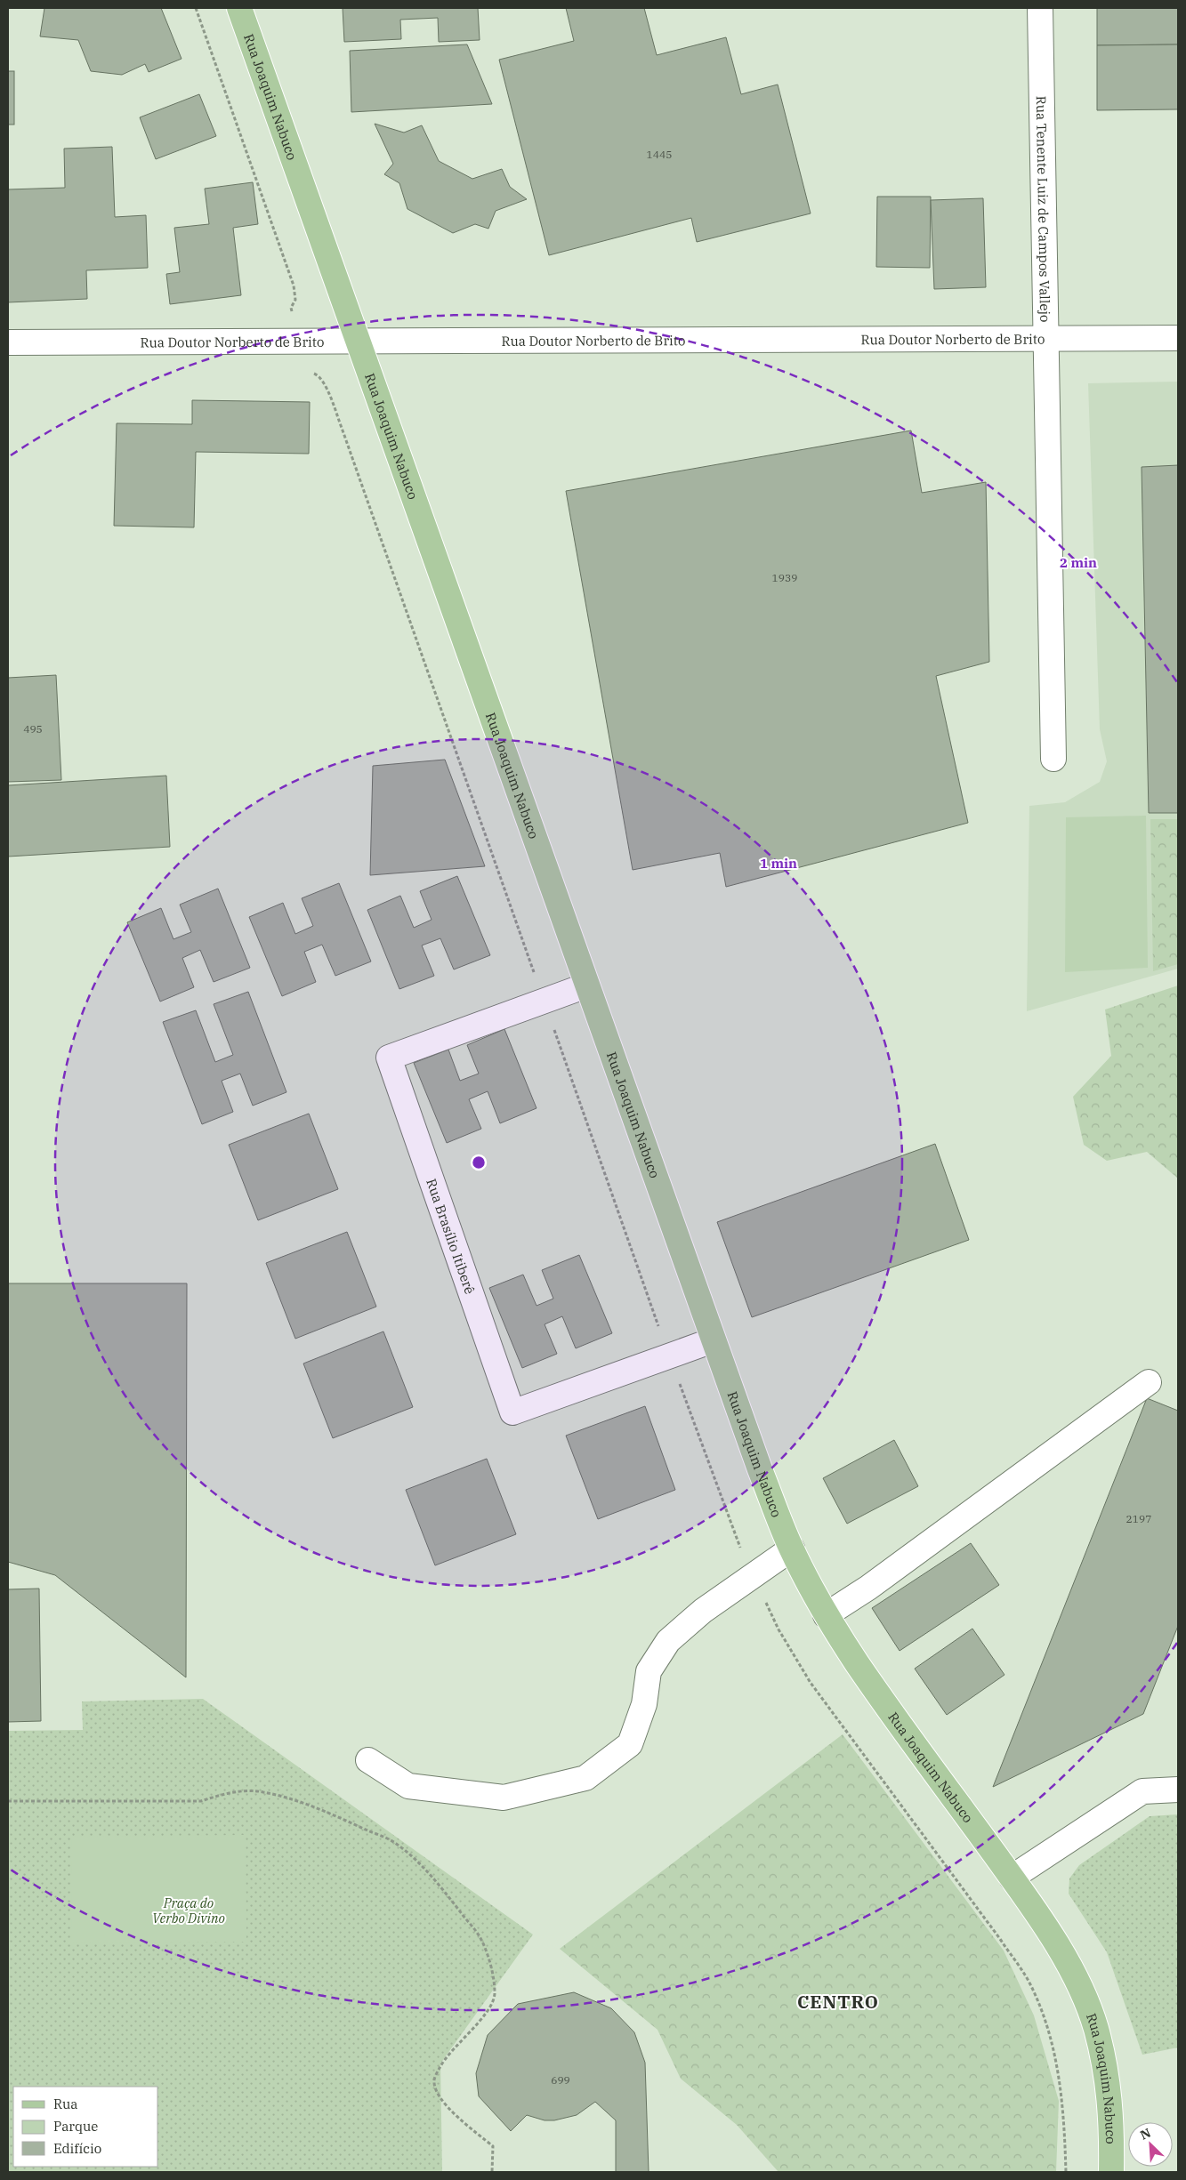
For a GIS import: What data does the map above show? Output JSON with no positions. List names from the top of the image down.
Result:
{
  "streets": {
    "main road": ["Rua Joaquim Nabuco"],
    "street": ["Rua Tenente Luiz de Campos Vallejo", "Rua Doutor Norberto de Brito", "Rua Brasílio Itiberê"]
  },
  "crossings": [
    ["Rua Joaquim Nabuco", "Rua Doutor Norberto de Brito"],
    ["Rua Joaquim Nabuco", "Rua Brasílio Itiberê"],
    ["Rua Tenente Luiz de Campos Vallejo", "Rua Doutor Norberto de Brito"]
  ],
  "districts": ["CENTRO"],
  "parks": ["Praça do Verbo Divino"],
  "house_numbers": [
    "1445",
    "1939",
    "495",
    "2197",
    "699"
  ],
  "legend": ["Rua", "Parque", "Edifício"],
  "north": "top left",
  "rings": ["2 min", "1 min"]
}
